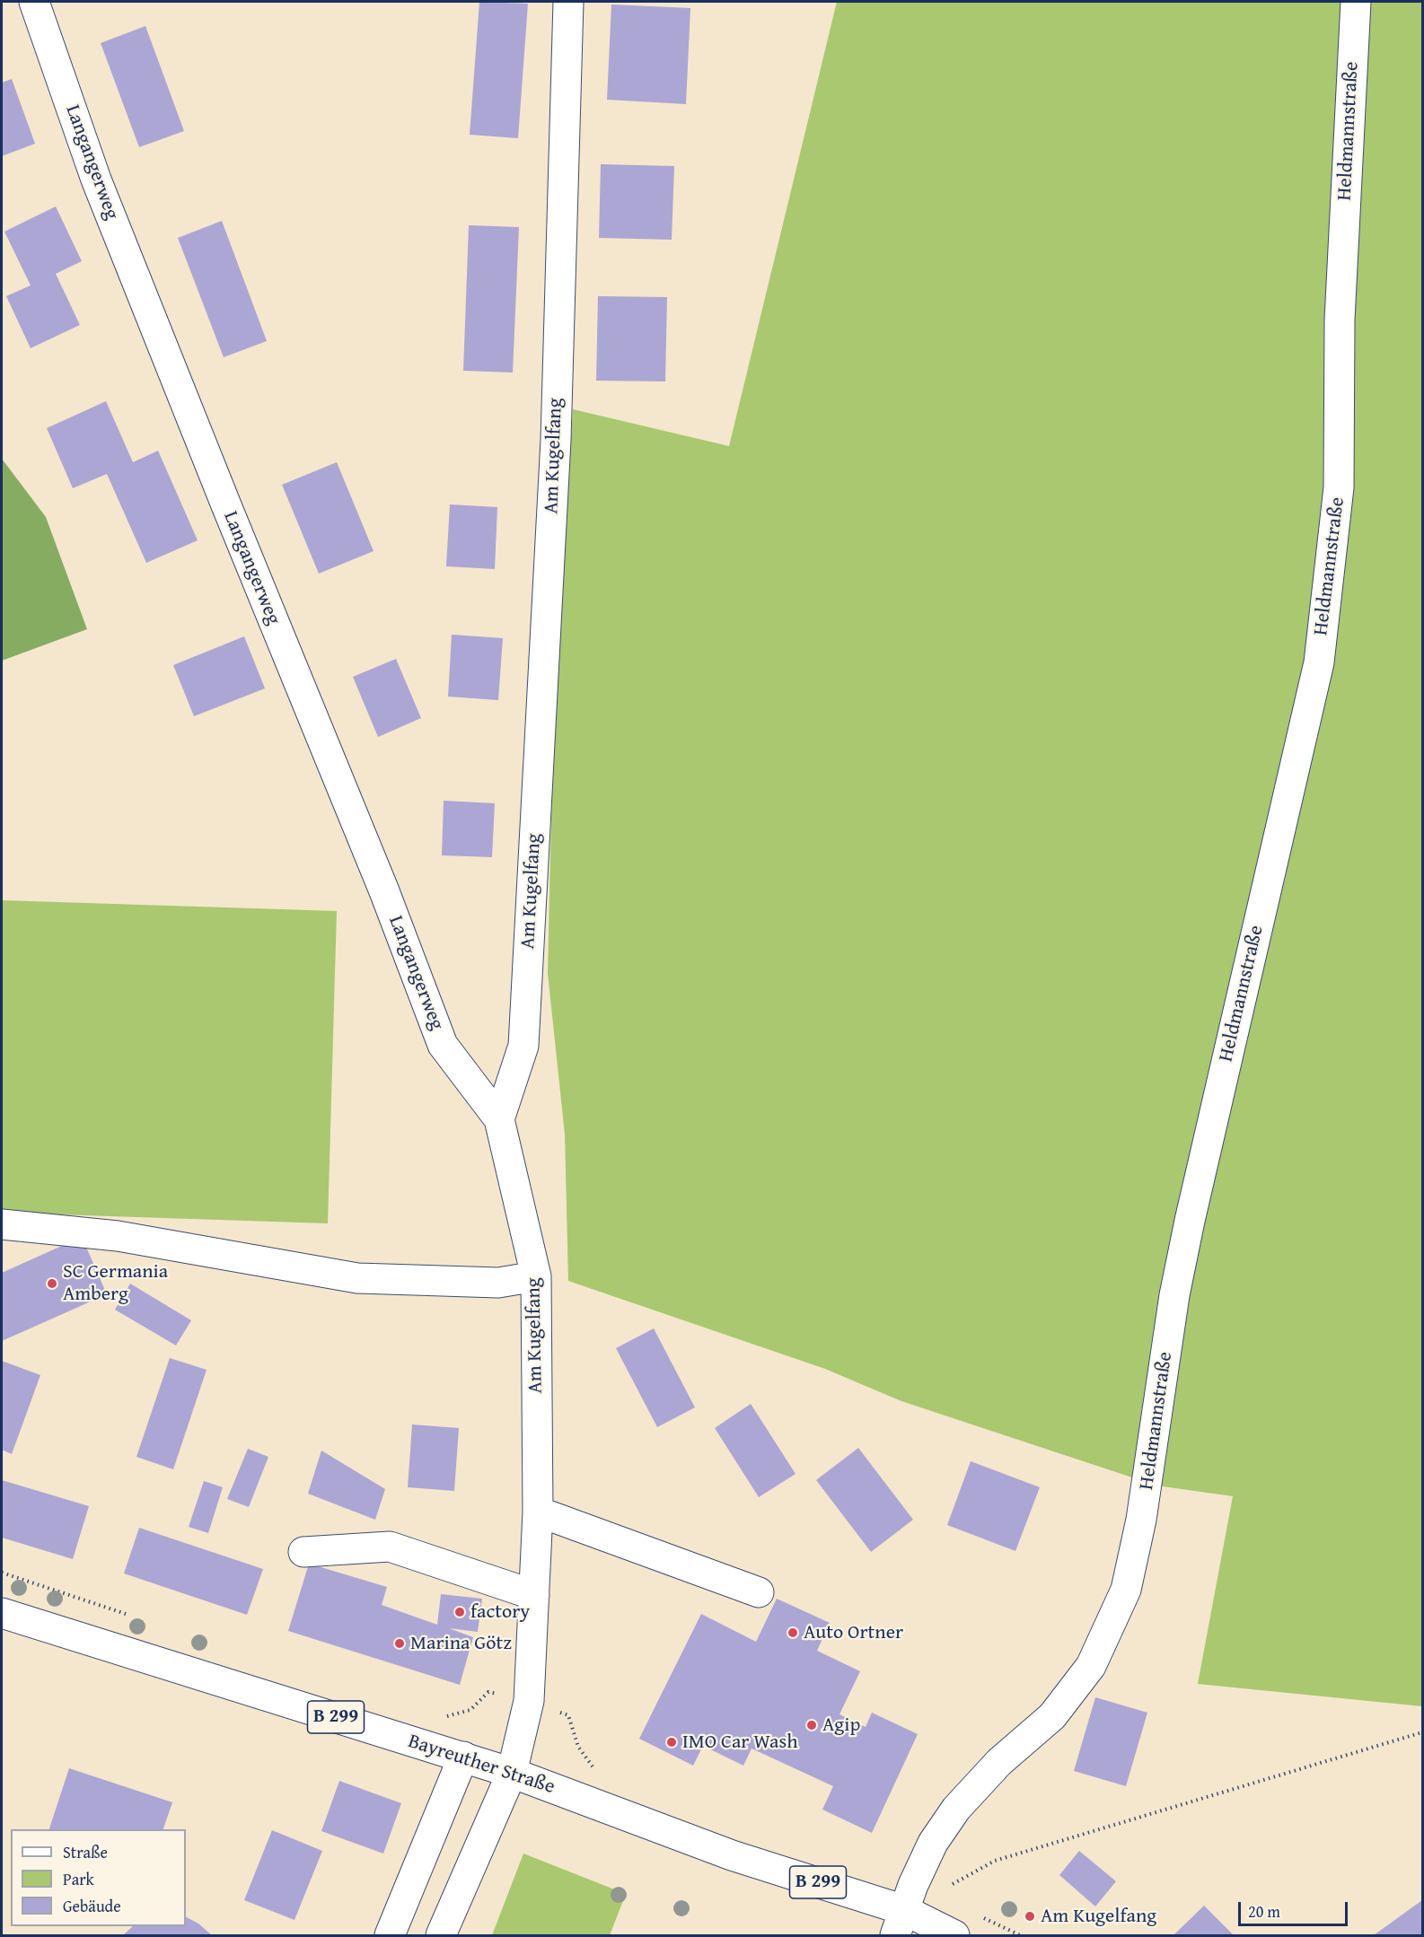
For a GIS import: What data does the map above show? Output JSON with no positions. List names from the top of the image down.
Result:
{
  "streets": {
    "street": [
      "Heldmannstraße",
      "Langangerweg",
      "Am Kugelfang",
      "B 299",
      "Bayreuther Straße"
    ]
  },
  "crossings": [
    ["Heldmannstraße", "Bayreuther Straße"],
    ["Langangerweg", "Am Kugelfang"],
    ["Am Kugelfang", "Bayreuther Straße"]
  ],
  "places": [
    "SC Germania Amberg",
    "factory",
    "Auto Ortner",
    "Marina Götz",
    "Agip",
    "IMO Car Wash",
    "Am Kugelfang"
  ],
  "legend": ["Straße", "Park", "Gebäude"],
  "scale_bar": "20 m"
}
